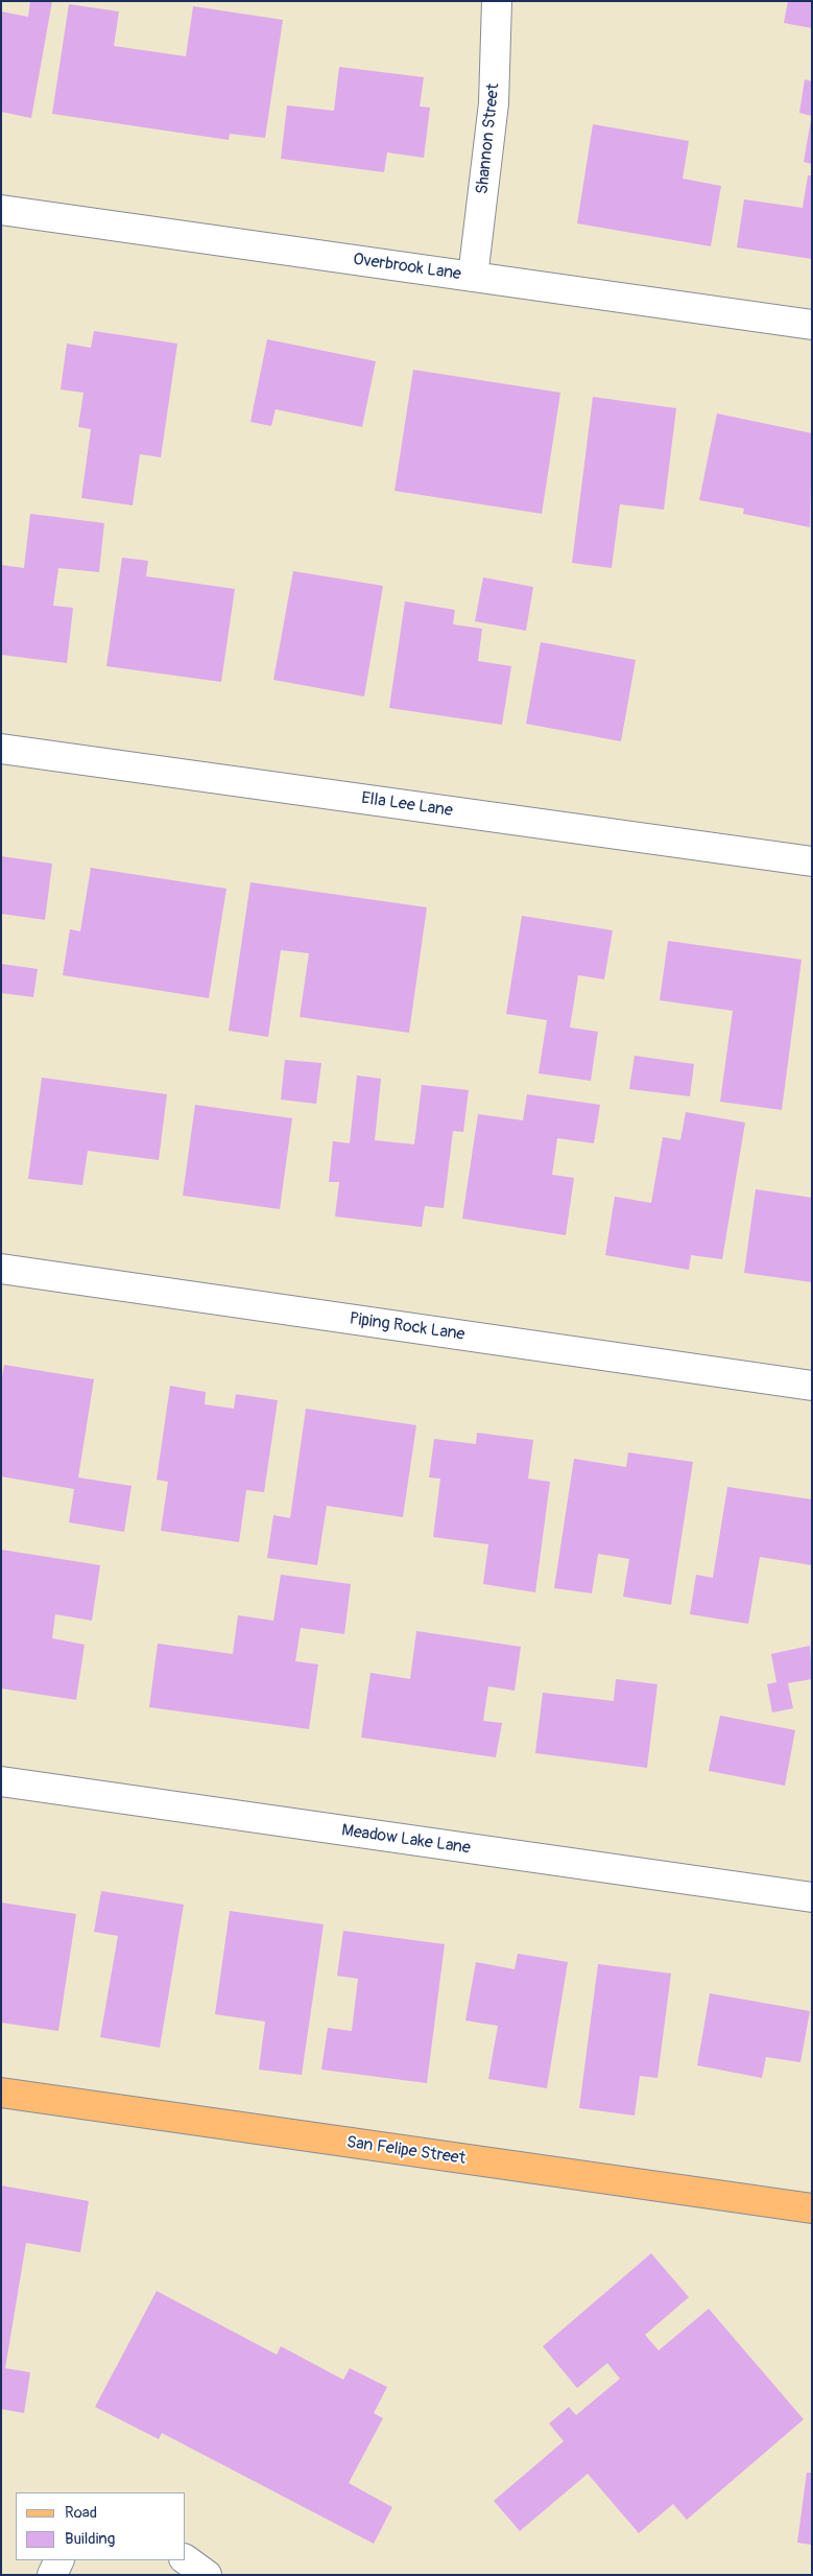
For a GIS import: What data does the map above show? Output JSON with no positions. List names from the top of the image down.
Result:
{
  "streets": {
    "main road": ["San Felipe Street"],
    "street": [
      "Shannon Street",
      "Overbrook Lane",
      "Ella Lee Lane",
      "Piping Rock Lane",
      "Meadow Lake Lane"
    ]
  },
  "crossings": [
    ["Shannon Street", "Overbrook Lane"]
  ],
  "legend": ["Road", "Building"]
}
